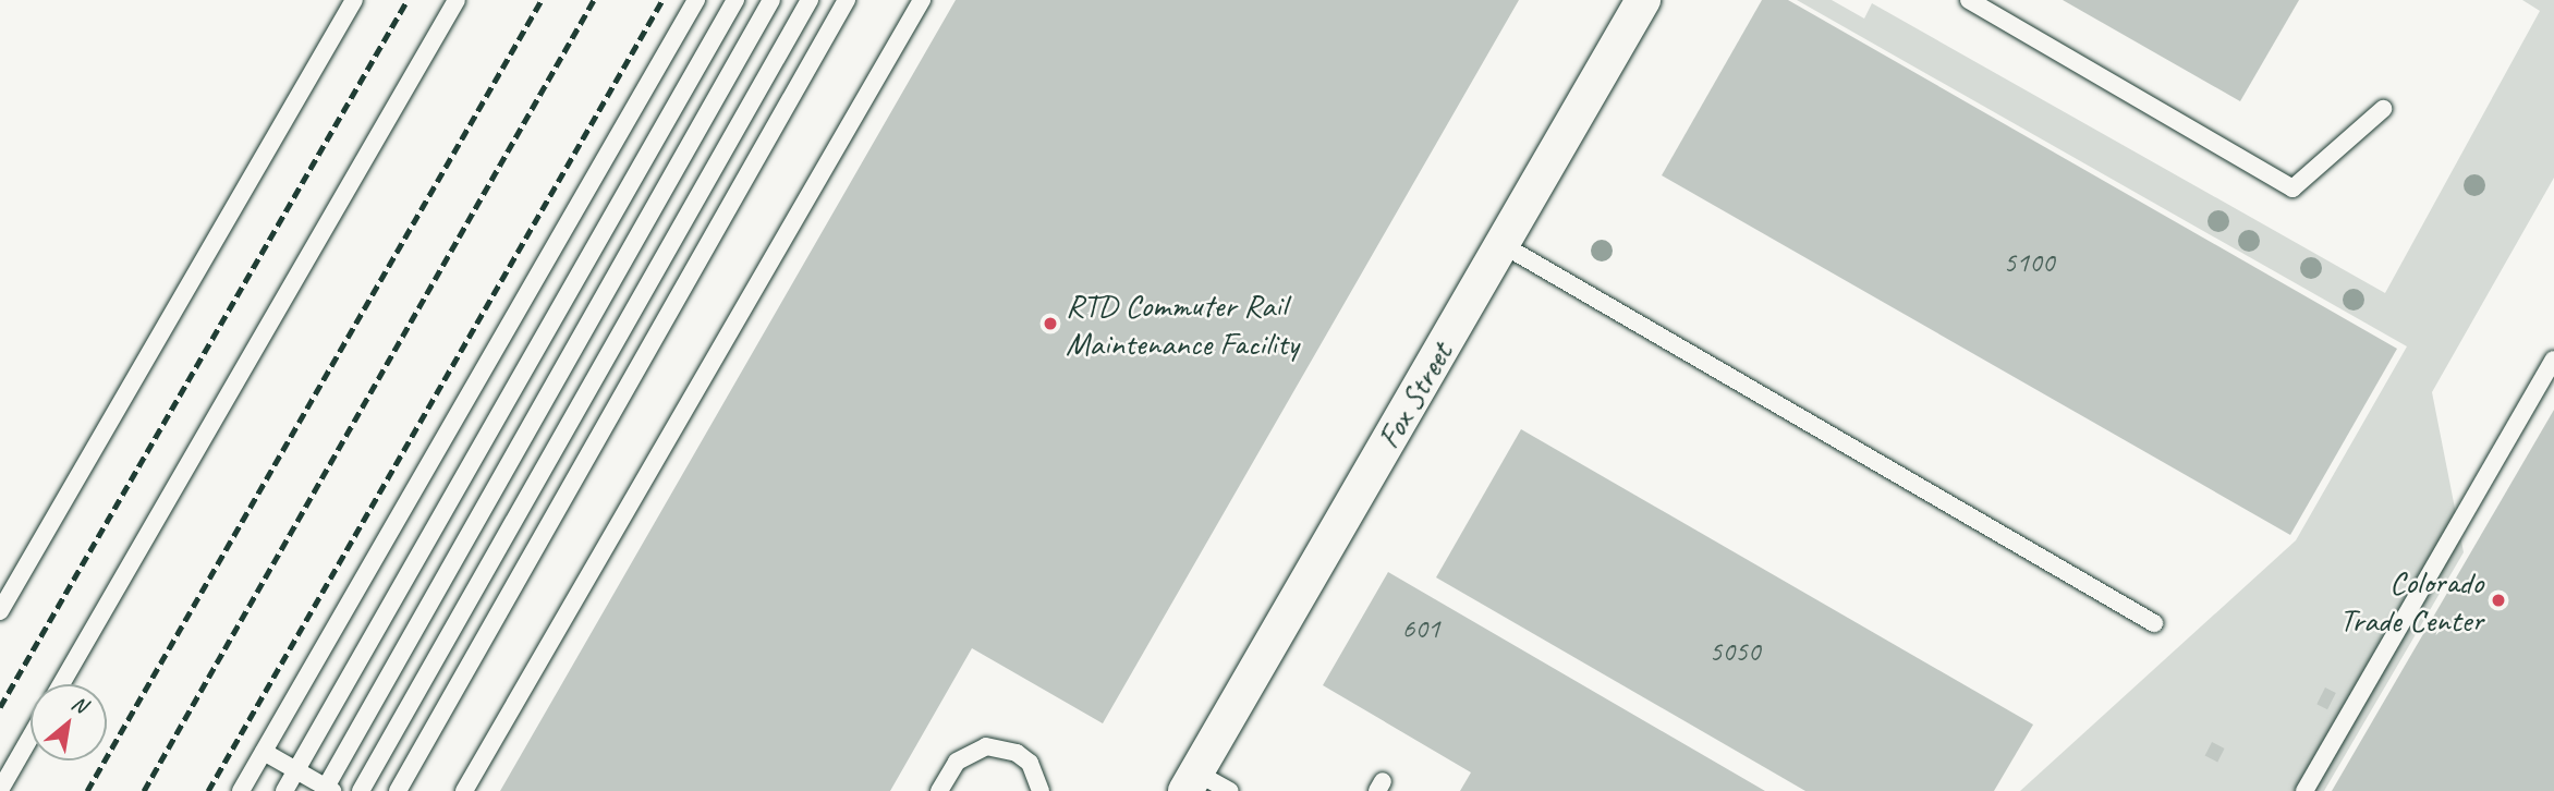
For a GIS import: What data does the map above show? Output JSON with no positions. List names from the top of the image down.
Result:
{
  "streets": {
    "street": ["Fox Street"]
  },
  "places": ["RTD Commuter Rail Maintenance Facility", "Colorado Trade Center"],
  "house_numbers": ["5100", "601", "5050"],
  "north": "top right"
}
